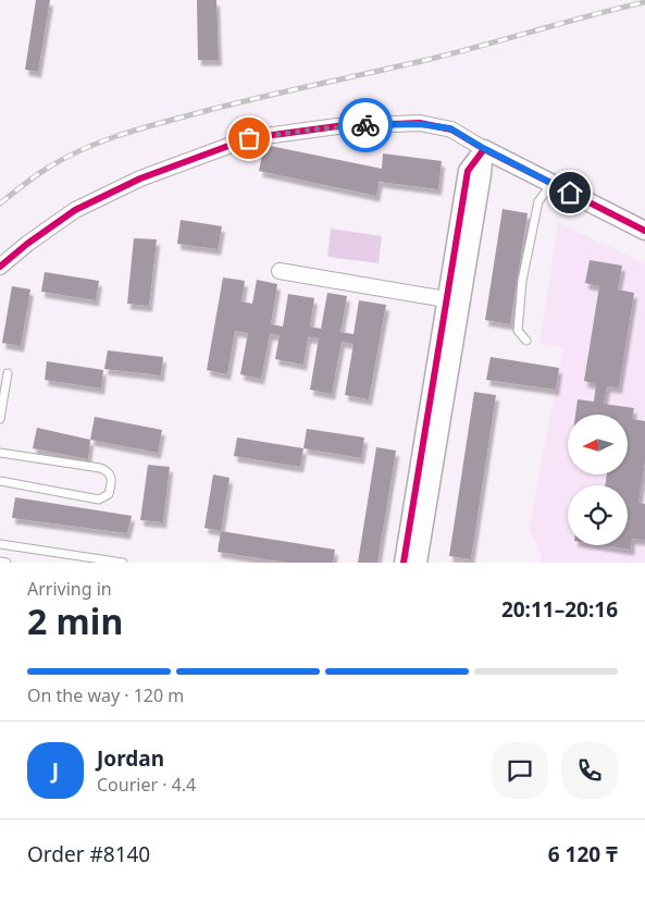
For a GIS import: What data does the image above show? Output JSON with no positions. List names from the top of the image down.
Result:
{
  "north": "left",
  "page": {
    "heading": ["2 min", "Arriving in", "20:11–20:16"],
    "panel": [
      "Jordan",
      "Courier · 4.4",
      "Order #8140",
      "6 120 ₸"
    ],
    "bar": "On the way · 120 m",
    "round": "J"
  }
}
